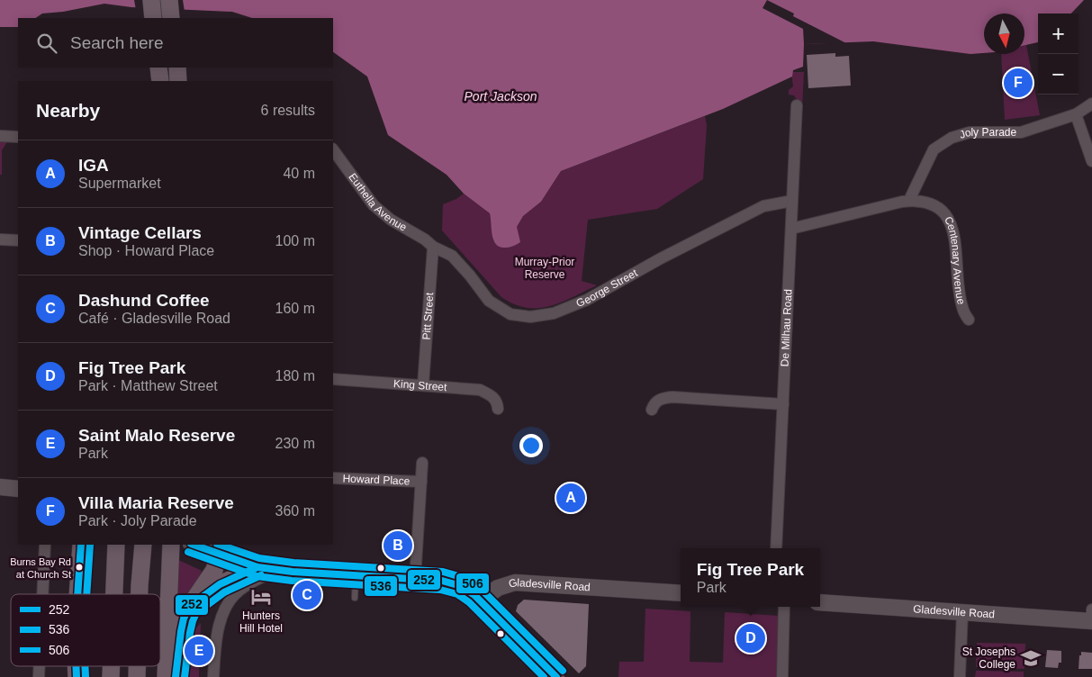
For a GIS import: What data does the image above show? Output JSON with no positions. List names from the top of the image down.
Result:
{
  "streets": {
    "street": [
      "Joly Parade",
      "Euthella Avenue",
      "Centenary Avenue",
      "George Street",
      "Pitt Street",
      "De Milhau Road",
      "King Street",
      "Howard Place",
      "Gladesville Road"
    ]
  },
  "crossings": [
    ["Joly Parade", "Centenary Avenue"],
    ["Euthella Avenue", "George Street"],
    ["Euthella Avenue", "Pitt Street"],
    ["Centenary Avenue", "De Milhau Road"],
    ["George Street", "Pitt Street"],
    ["George Street", "De Milhau Road"],
    ["Pitt Street", "King Street"]
  ],
  "water": ["Port Jackson"],
  "parks": ["Murray-Prior Reserve"],
  "places": {
    "other": ["Burns Bay Rd at Church St"],
    "hotel": ["Hunters Hill Hotel"],
    "school or university": ["St Josephs College"]
  },
  "lines": ["transit line 252", "transit line 536", "transit line 506"],
  "legend": ["252", "536", "506"],
  "north": "bottom",
  "page": {
    "map_buttons": ["+", "−"],
    "search": "Search here",
    "pins": [
      "F",
      "A",
      "B",
      "C",
      "D",
      "E"
    ],
    "heading": ["Nearby", "6 results"],
    "list": [
      {
        "mark": "A",
        "name": "IGA",
        "note": "Supermarket",
        "value": "40 m"
      },
      {
        "mark": "B",
        "name": "Vintage Cellars",
        "note": "Shop · Howard Place",
        "value": "100 m"
      },
      {
        "mark": "C",
        "name": "Dashund Coffee",
        "note": "Café · Gladesville Road",
        "value": "160 m"
      },
      {
        "mark": "D",
        "name": "Fig Tree Park",
        "note": "Park · Matthew Street",
        "value": "180 m"
      },
      {
        "mark": "E",
        "name": "Saint Malo Reserve",
        "note": "Park",
        "value": "230 m"
      },
      {
        "mark": "F",
        "name": "Villa Maria Reserve",
        "note": "Park · Joly Parade",
        "value": "360 m"
      }
    ],
    "popup": ["Fig Tree Park", "Park"]
  }
}
